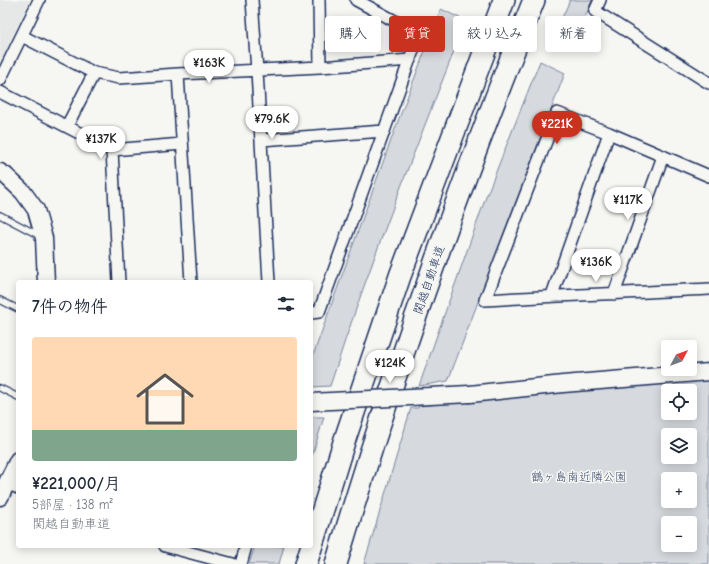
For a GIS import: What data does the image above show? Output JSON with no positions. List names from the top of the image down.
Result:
{
  "streets": {
    "highway": ["関越自動車道"]
  },
  "parks": ["鶴ヶ島南近隣公園"],
  "north": "top right",
  "page": {
    "chip": [
      "購入",
      "賃貸",
      "絞り込み",
      "新着"
    ],
    "price": [
      "¥163K",
      "¥79.6K",
      "¥221K",
      "¥137K",
      "¥117K",
      "¥136K",
      "¥124K"
    ],
    "heading": "7件の物件",
    "list": [
      {
        "name": "¥221,000/月",
        "note": "5部屋 · 138 m² · 関越自動車道"
      }
    ],
    "map_buttons": ["+", "−"]
  }
}
